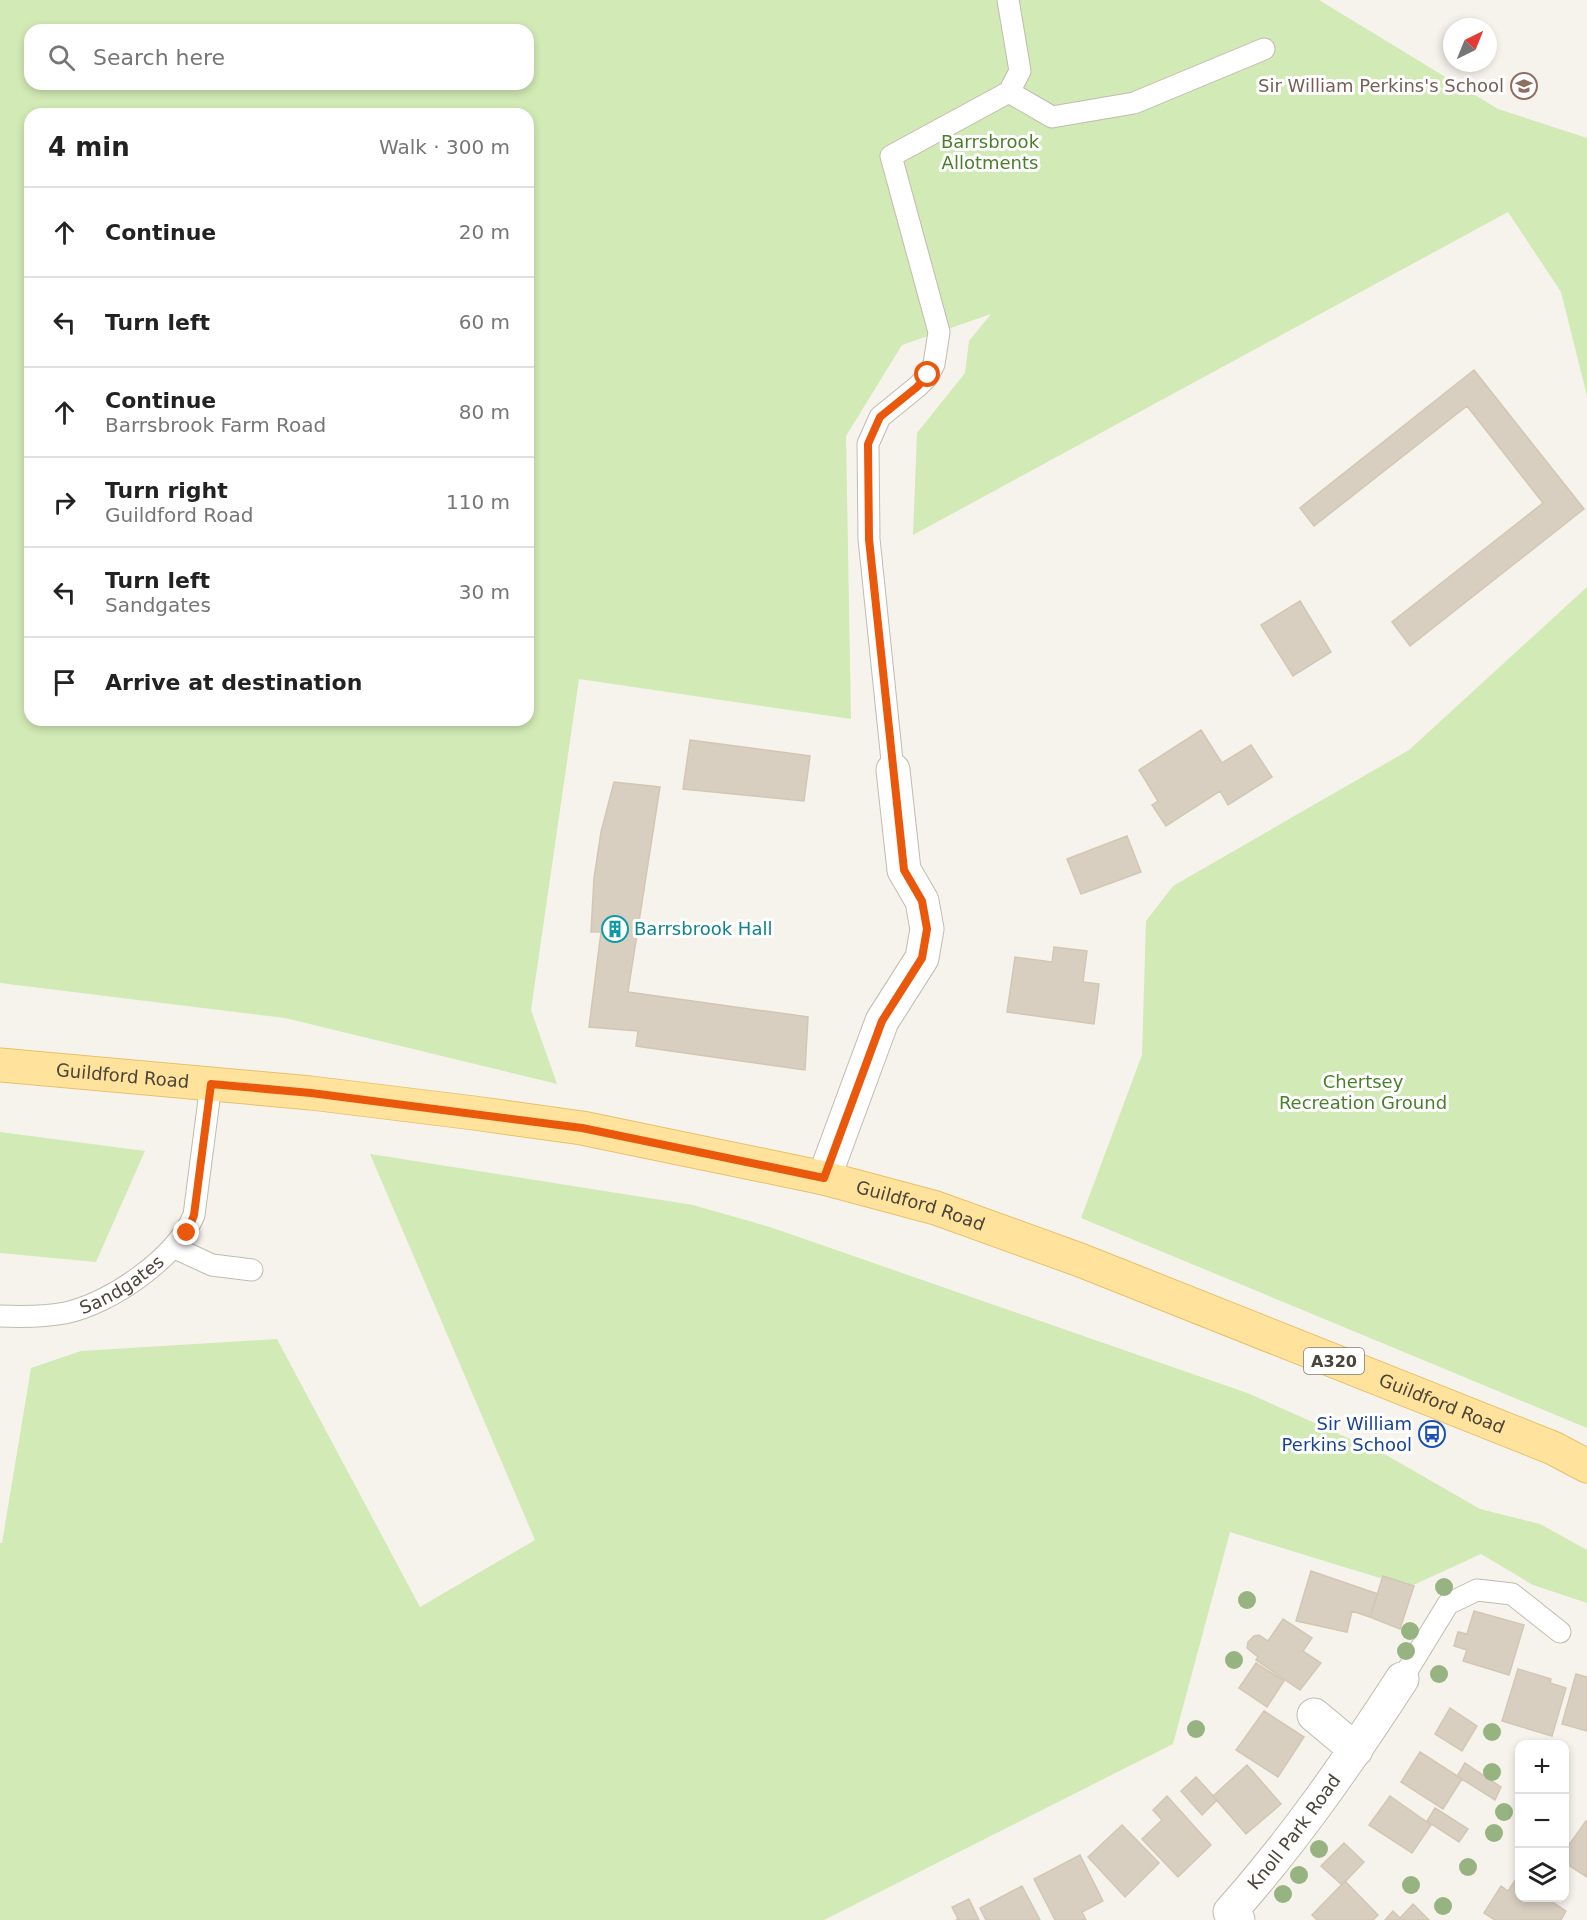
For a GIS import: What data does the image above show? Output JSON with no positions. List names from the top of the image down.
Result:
{
  "streets": {
    "main road": ["Guildford Road", "A320"],
    "street": ["Knoll Park Road"],
    "lane": ["Sandgates"]
  },
  "crossings": [
    ["Guildford Road", "Sandgates"]
  ],
  "parks": ["Barrsbrook Allotments", "Chertsey Recreation Ground"],
  "places": {
    "school or university": ["Sir William Perkins's School"],
    "building": ["Barrsbrook Hall"],
    "bus stop": ["Sir William Perkins School"]
  },
  "north": "top right",
  "page": {
    "search": "Search here",
    "heading": ["4 min", "Walk · 300 m"],
    "list": [
      ["Continue", "20 m"],
      ["Turn left", "60 m"],
      ["Continue", "Barrsbrook Farm Road", "80 m"],
      ["Turn right", "Guildford Road", "110 m"],
      ["Turn left", "Sandgates", "30 m"],
      "Arrive at destination"
    ],
    "map_buttons": ["+", "−"]
  }
}
